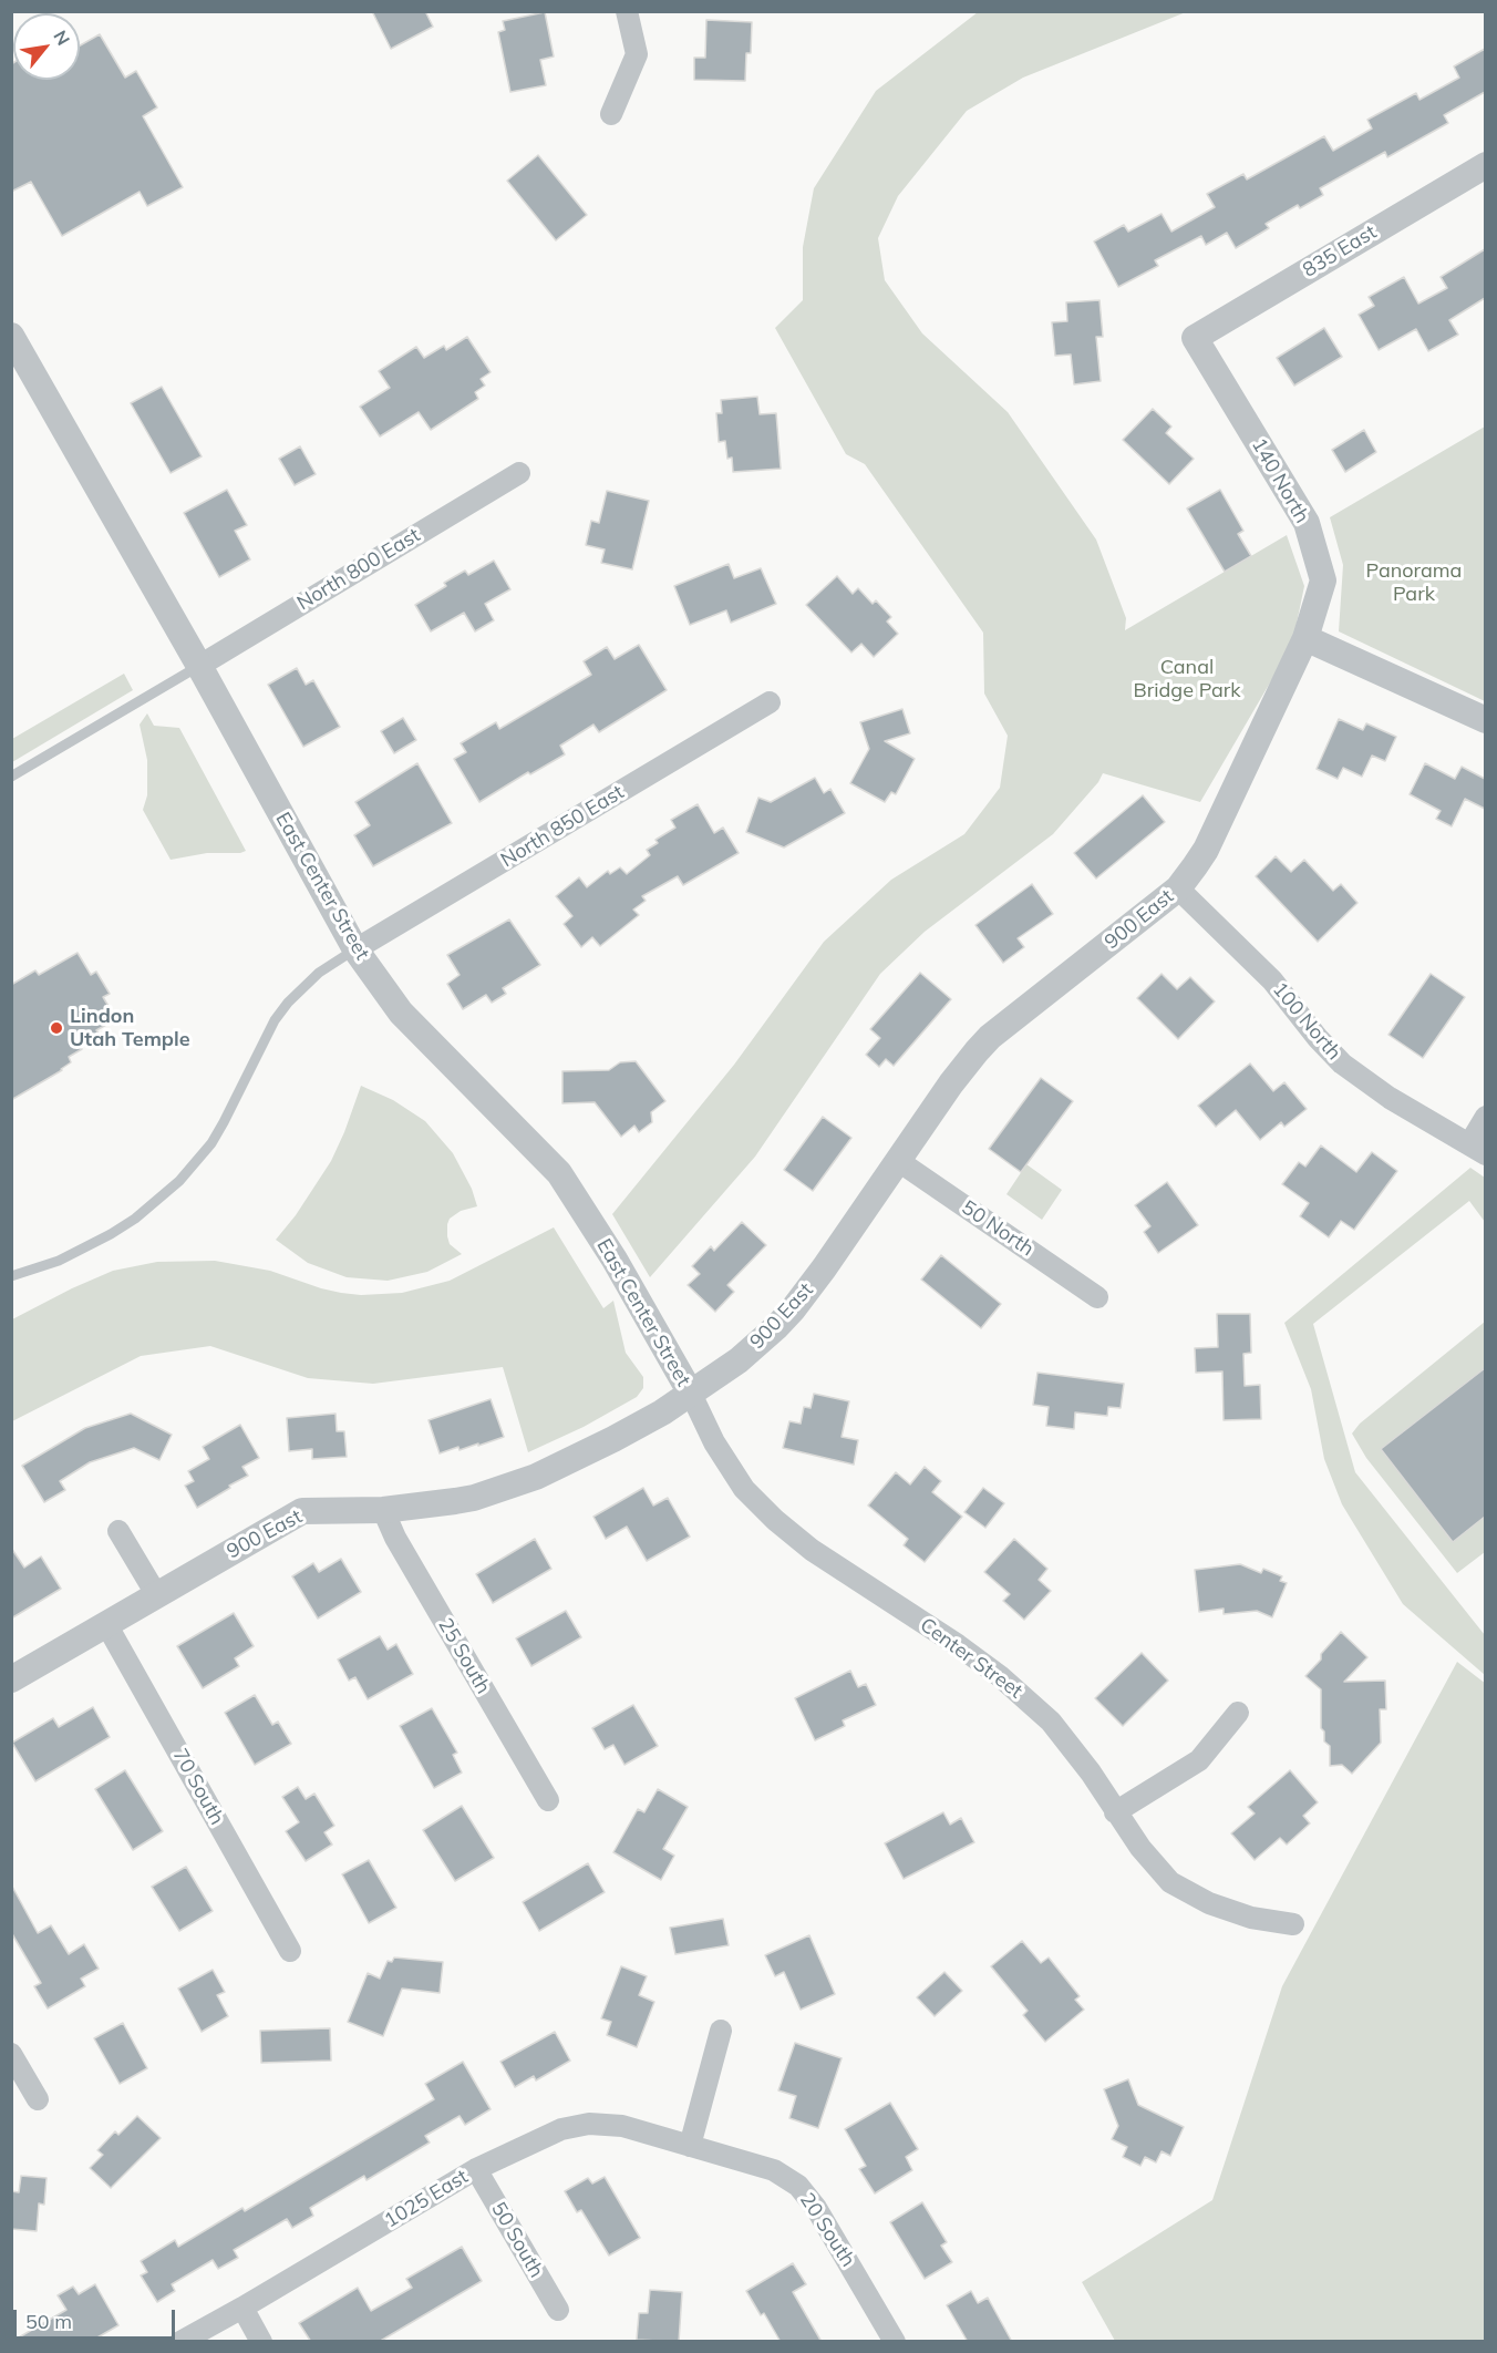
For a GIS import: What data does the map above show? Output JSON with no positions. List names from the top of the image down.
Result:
{
  "streets": {
    "street": [
      "835 East",
      "140 North",
      "North 800 East",
      "North 850 East",
      "East Center Street",
      "900 East",
      "100 North",
      "50 North",
      "25 South",
      "Center Street",
      "70 South",
      "1025 East",
      "20 South",
      "50 South"
    ]
  },
  "crossings": [
    ["835 East", "140 North"],
    ["140 North", "900 East"],
    ["North 800 East", "East Center Street"],
    ["North 850 East", "East Center Street"],
    ["East Center Street", "900 East"],
    ["East Center Street", "Center Street"],
    ["900 East", "100 North"],
    ["900 East", "50 North"],
    ["900 East", "25 South"],
    ["900 East", "Center Street"],
    ["900 East", "70 South"],
    ["1025 East", "20 South"],
    ["1025 East", "50 South"]
  ],
  "parks": ["Panorama Park", "Canal Bridge Park"],
  "places": ["Lindon Utah Temple"],
  "scale_bar": "50 m",
  "north": "top right"
}
